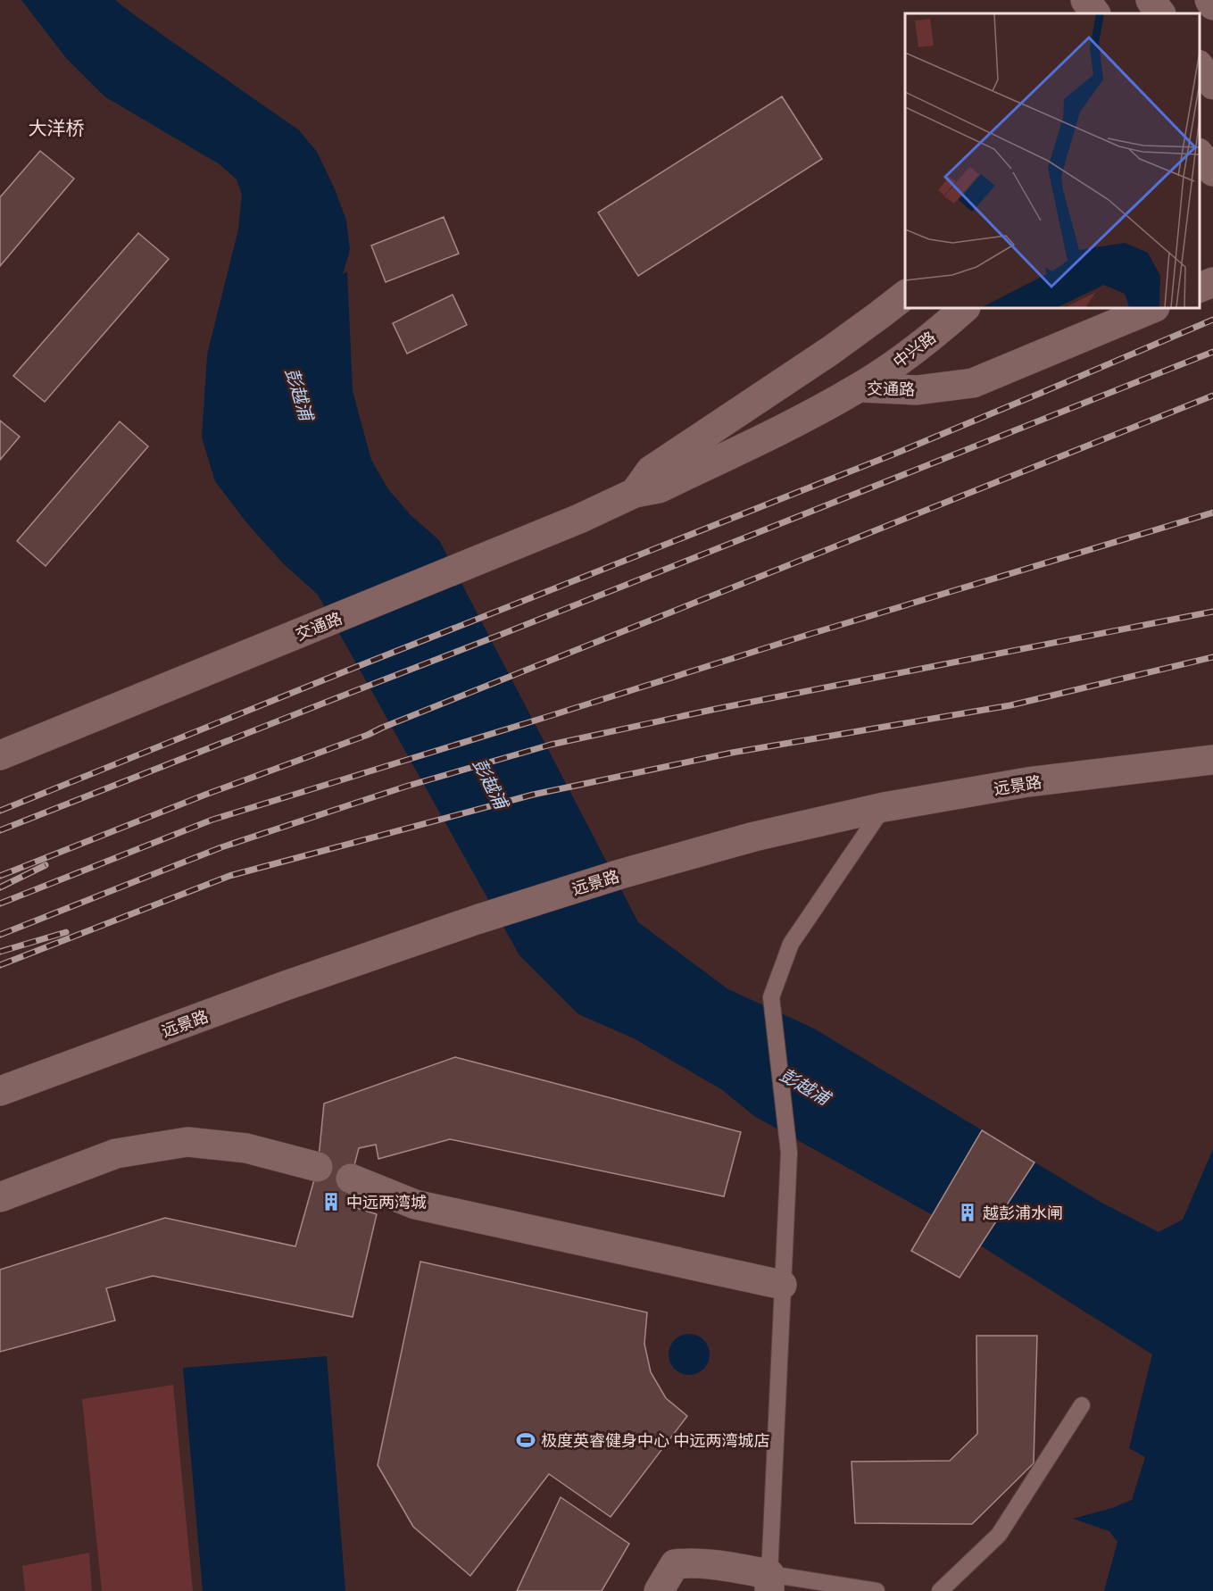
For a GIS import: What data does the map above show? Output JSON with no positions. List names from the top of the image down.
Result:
{
  "streets": {
    "street": ["中兴路", "交通路", "远景路"]
  },
  "crossings": [
    ["中兴路", "交通路"]
  ],
  "districts": ["大洋桥"],
  "water": ["彭越浦"],
  "places": {
    "building": ["中远两湾城", "越彭浦水闸"],
    "sports": ["极度英睿健身中心 中远两湾城店"]
  }
}
